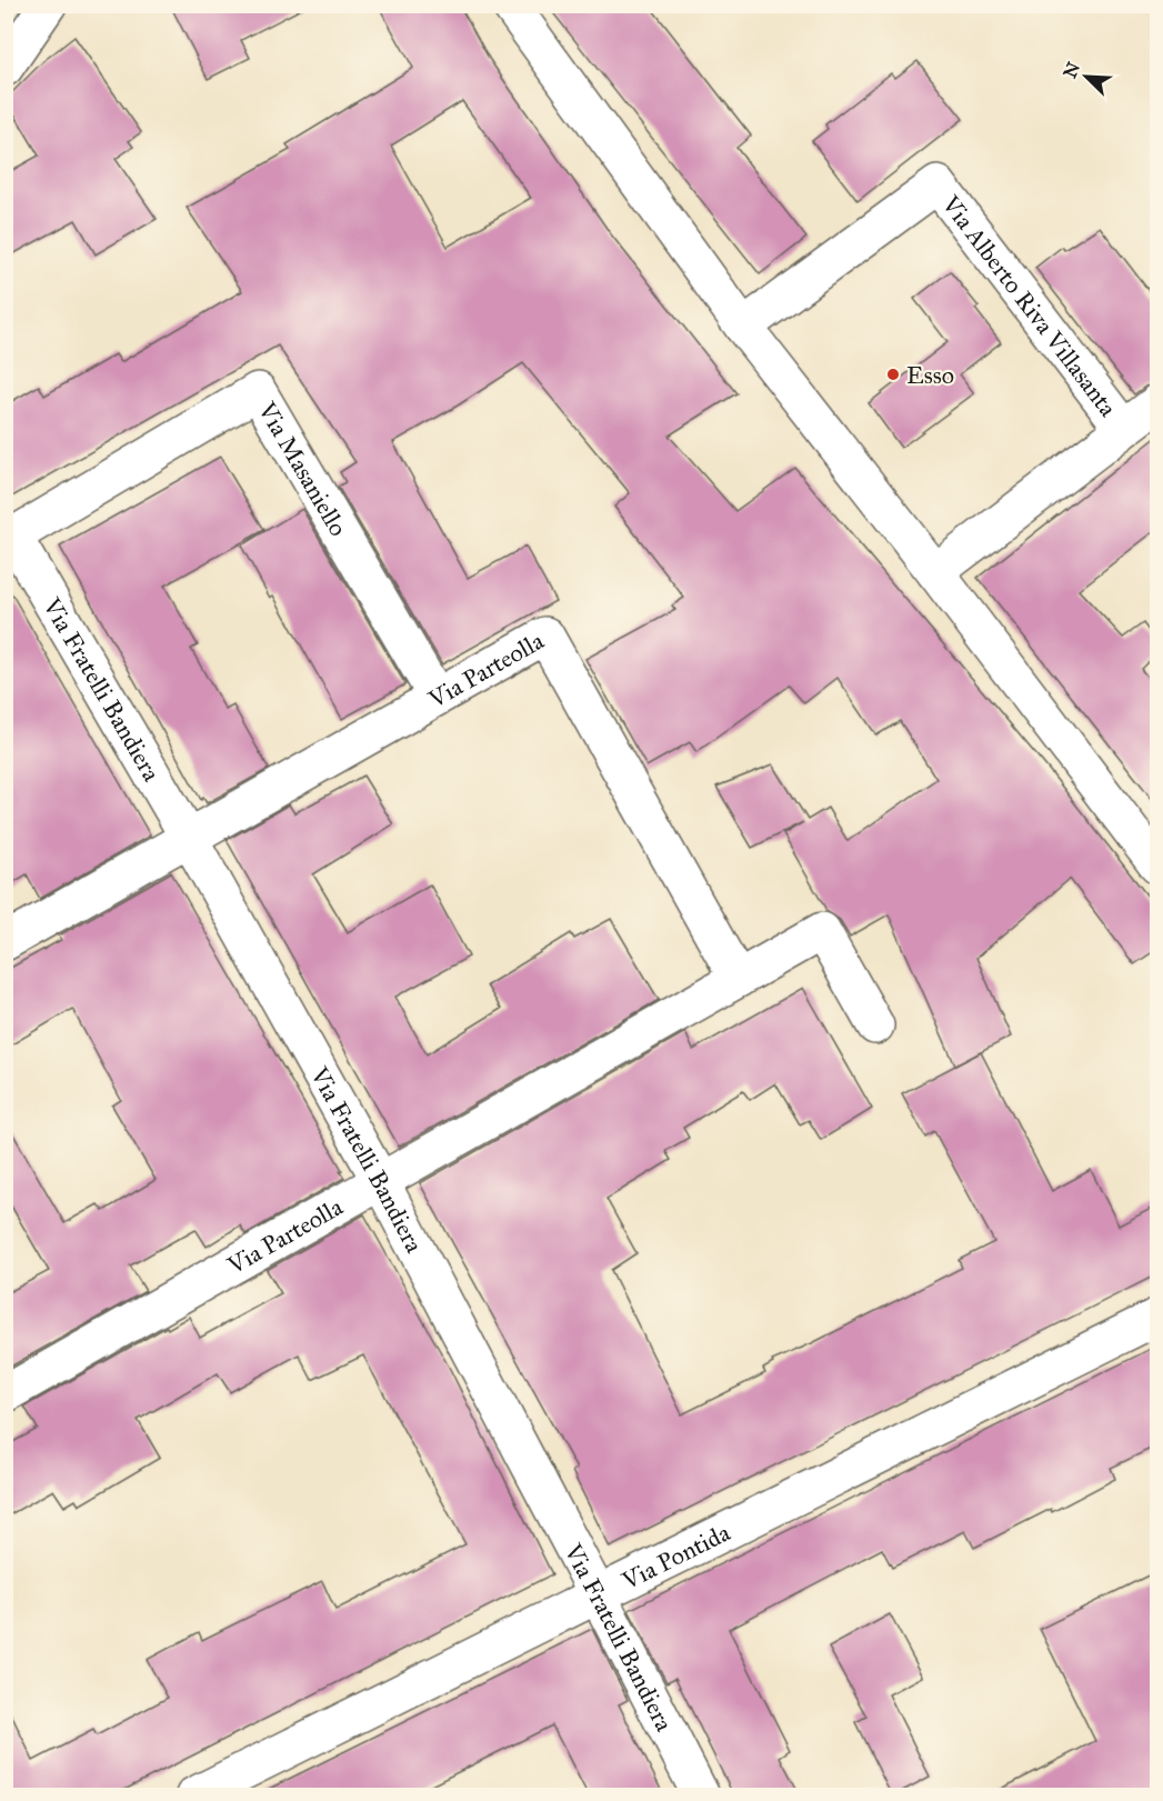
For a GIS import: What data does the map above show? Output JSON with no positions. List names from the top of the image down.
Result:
{
  "streets": {
    "street": [
      "Via Alberto Riva Villasanta",
      "Via Masaniello",
      "Via Parteolla",
      "Via Fratelli Bandiera",
      "Via Pontida"
    ]
  },
  "crossings": [
    ["Via Masaniello", "Via Parteolla"],
    ["Via Masaniello", "Via Fratelli Bandiera"],
    ["Via Parteolla", "Via Fratelli Bandiera"],
    ["Via Fratelli Bandiera", "Via Pontida"]
  ],
  "places": ["Esso"],
  "north": "top left"
}
